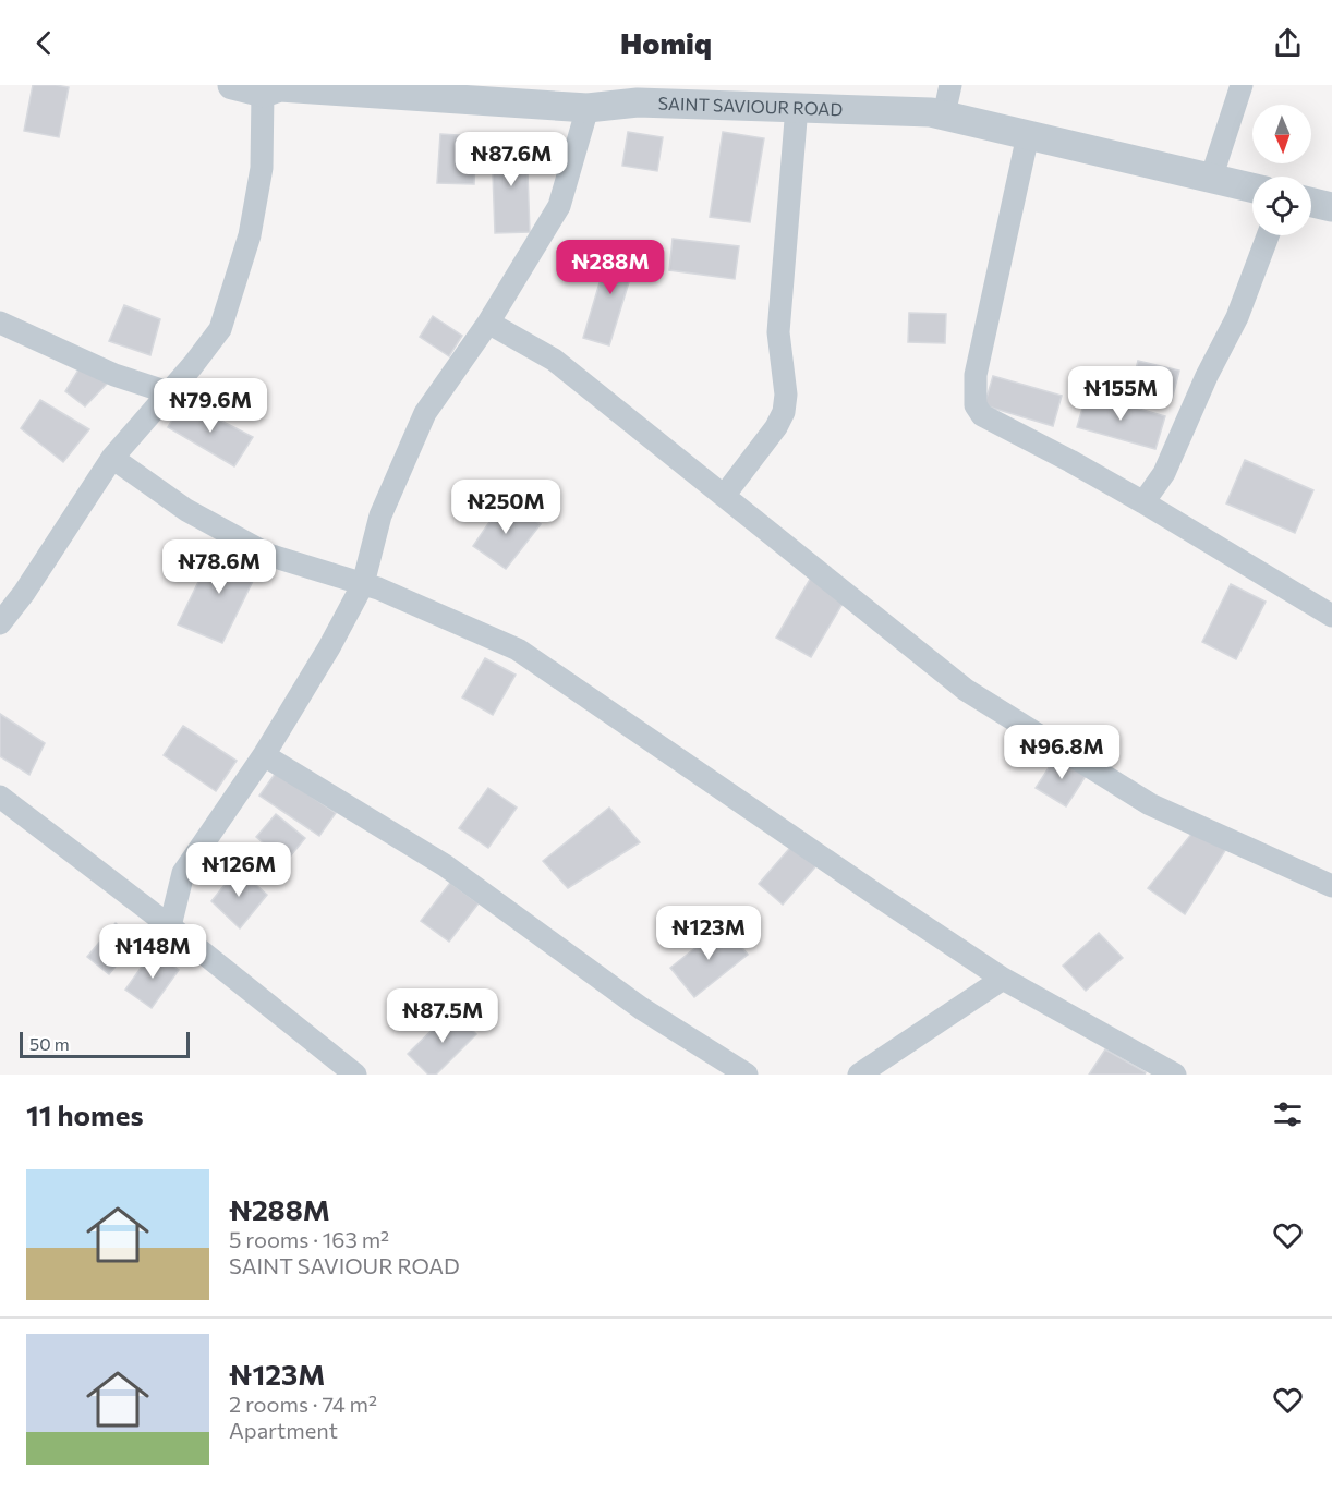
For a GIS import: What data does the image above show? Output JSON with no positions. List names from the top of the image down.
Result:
{
  "streets": {
    "street": ["SAINT SAVIOUR ROAD"]
  },
  "scale_bar": "50 m",
  "north": "bottom",
  "page": {
    "header": "Homiq",
    "price": [
      "₦87.6M",
      "₦288M",
      "₦155M",
      "₦79.6M",
      "₦250M",
      "₦78.6M",
      "₦96.8M",
      "₦126M",
      "₦123M",
      "₦148M",
      "₦87.5M"
    ],
    "scale": "50 m",
    "heading": "11 homes",
    "list": [
      {
        "name": "₦288M",
        "note": "5 rooms · 163 m² · SAINT SAVIOUR ROAD"
      },
      {
        "name": "₦123M",
        "note": "2 rooms · 74 m² · Apartment"
      }
    ]
  }
}
